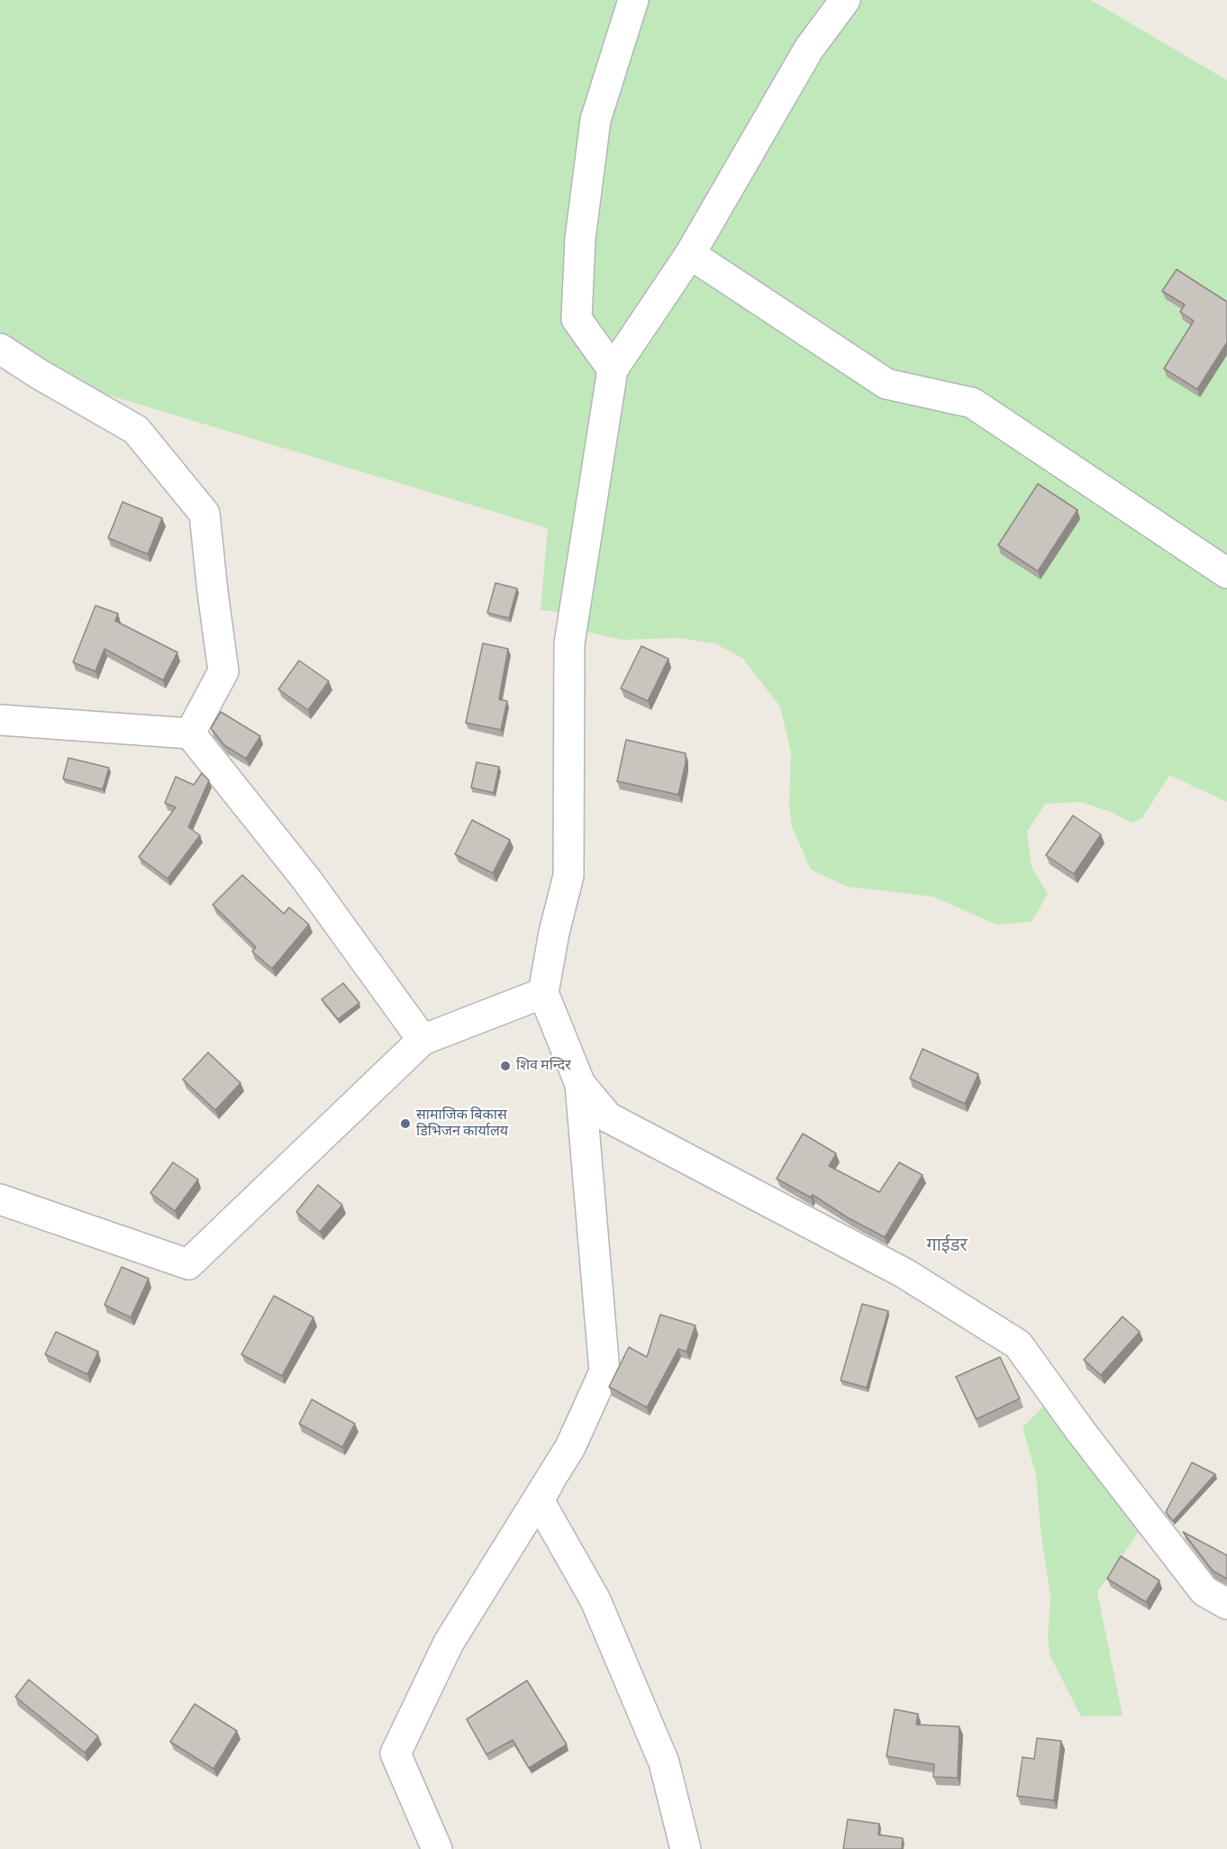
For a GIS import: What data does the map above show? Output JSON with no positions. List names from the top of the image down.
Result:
{
  "districts": ["गाईडर"],
  "places": ["शिव मन्दिर", "सामाजिक बिकास डिभिजन कार्यालय"]
}
